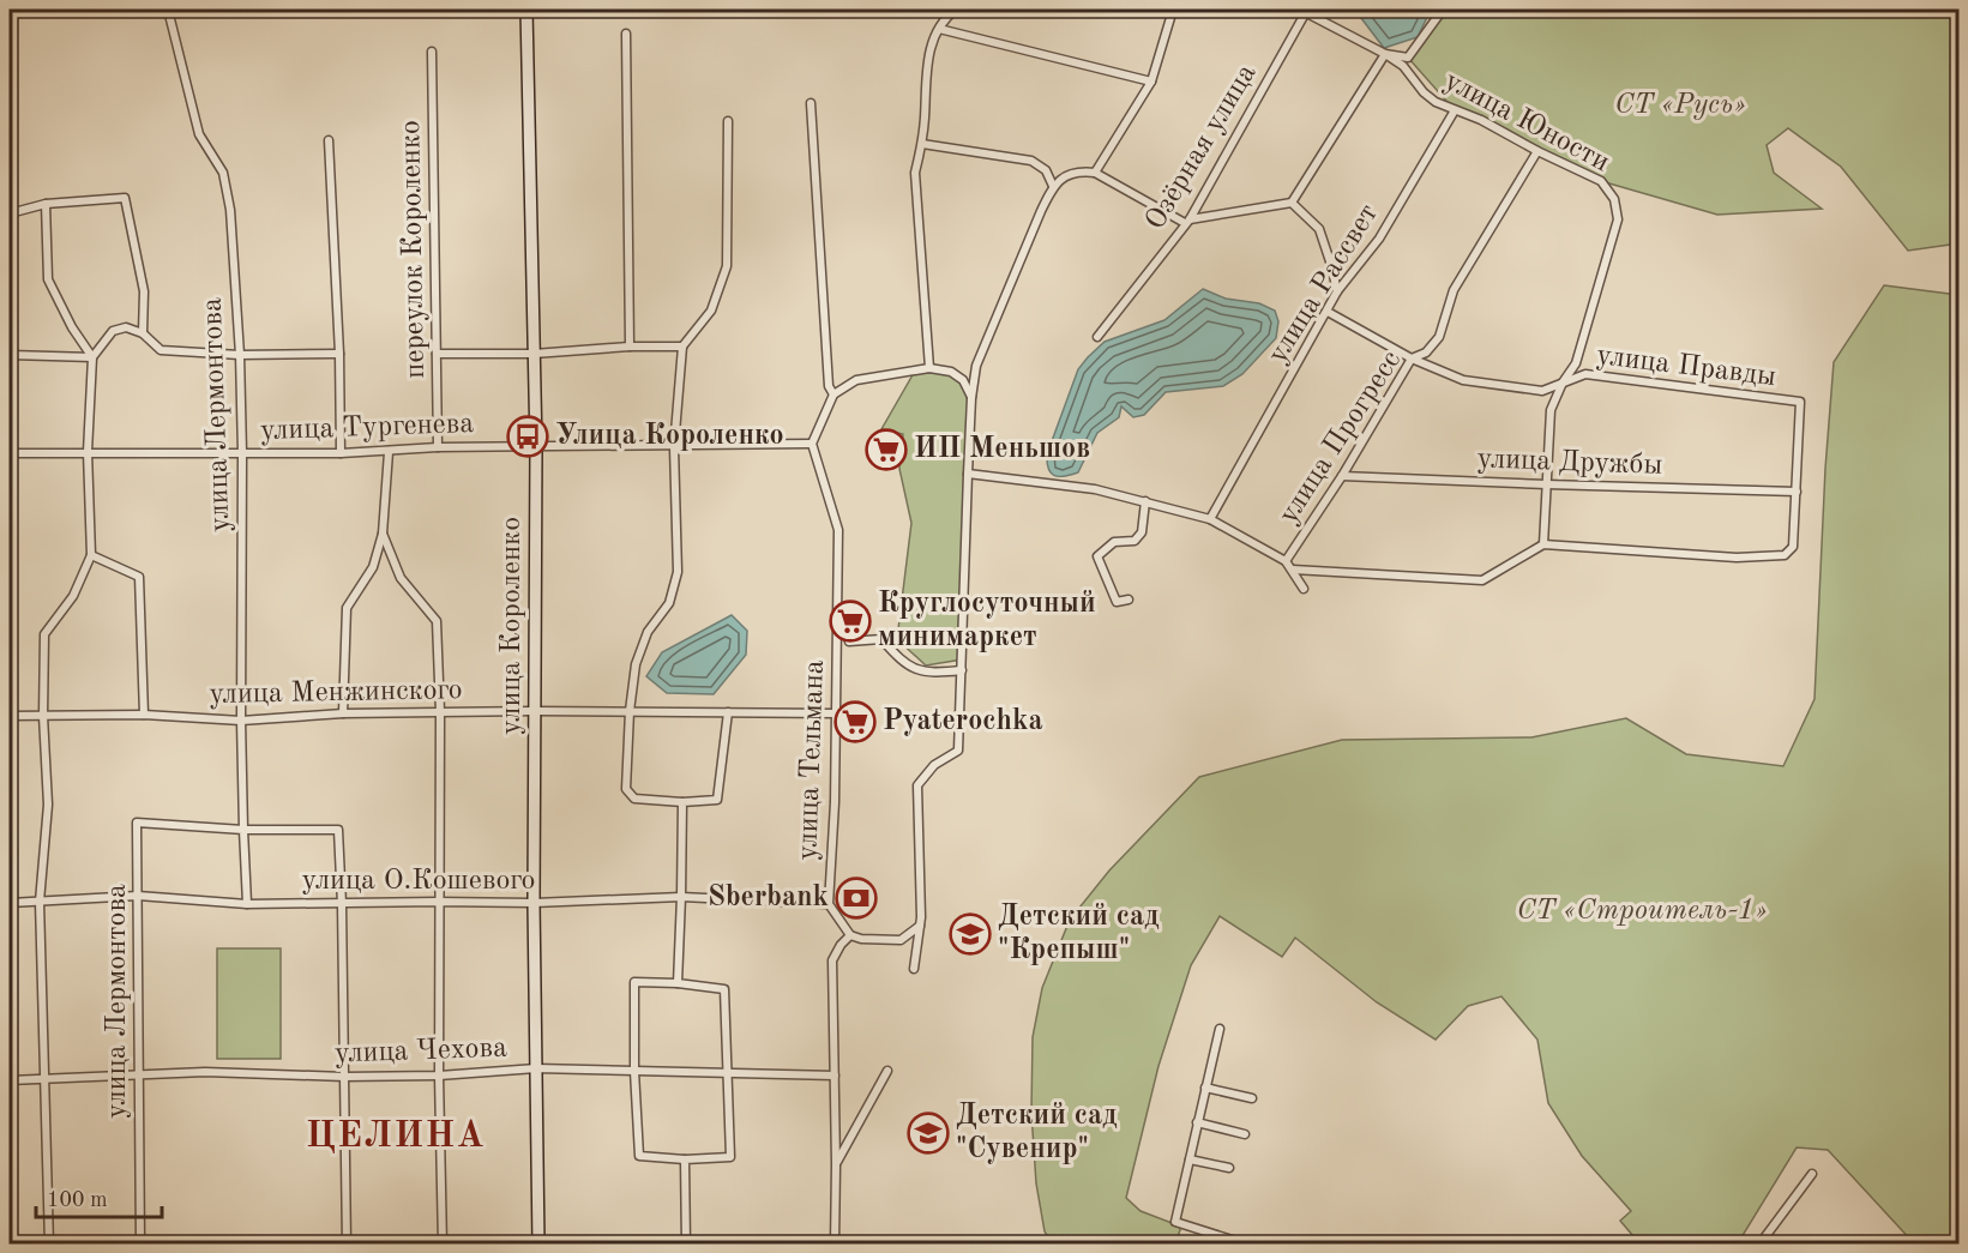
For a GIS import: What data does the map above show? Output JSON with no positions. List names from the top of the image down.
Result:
{
  "streets": {
    "street": [
      "улица Юности",
      "Озёрная улица",
      "переулок Короленко",
      "улица Рассвет",
      "улица Правды",
      "улица Лермонтова",
      "улица Тургенева",
      "улица Прогресс",
      "улица Дружбы",
      "улица Короленко",
      "улица Менжинского",
      "улица Тельмана",
      "улица О.Кошевого",
      "улица Чехова"
    ]
  },
  "crossings": [
    ["улица Юности", "Озёрная улица"],
    ["улица Юности", "улица Рассвет"],
    ["улица Юности", "улица Правды"],
    ["улица Юности", "улица Прогресс"],
    ["улица Юности", "улица Дружбы"],
    ["переулок Короленко", "улица Тургенева"],
    ["улица Рассвет", "улица Правды"],
    ["улица Правды", "улица Прогресс"],
    ["улица Правды", "улица Дружбы"],
    ["улица Лермонтова", "улица Тургенева"],
    ["улица Лермонтова", "улица Менжинского"],
    ["улица Лермонтова", "улица О.Кошевого"],
    ["улица Лермонтова", "улица Чехова"],
    ["улица Тургенева", "улица Короленко"],
    ["улица Тургенева", "улица Тельмана"],
    ["улица Прогресс", "улица Дружбы"],
    ["улица Короленко", "улица Менжинского"],
    ["улица Короленко", "улица О.Кошевого"],
    ["улица Короленко", "улица Чехова"],
    ["улица Менжинского", "улица Тельмана"],
    ["улица Тельмана", "улица О.Кошевого"]
  ],
  "districts": ["ЦЕЛИНА"],
  "parks": ["СТ «Русь»", "СТ «Строитель-1»"],
  "places": {
    "bus stop": ["Улица Короленко"],
    "supermarket": ["ИП Меньшов", "Круглосуточный минимаркет", "Pyaterochka"],
    "bank": ["Sberbank"],
    "school or university": ["Детский сад \"Крепыш\"", "Детский сад \"Сувенир\""]
  },
  "scale_bar": "100 m"
}
